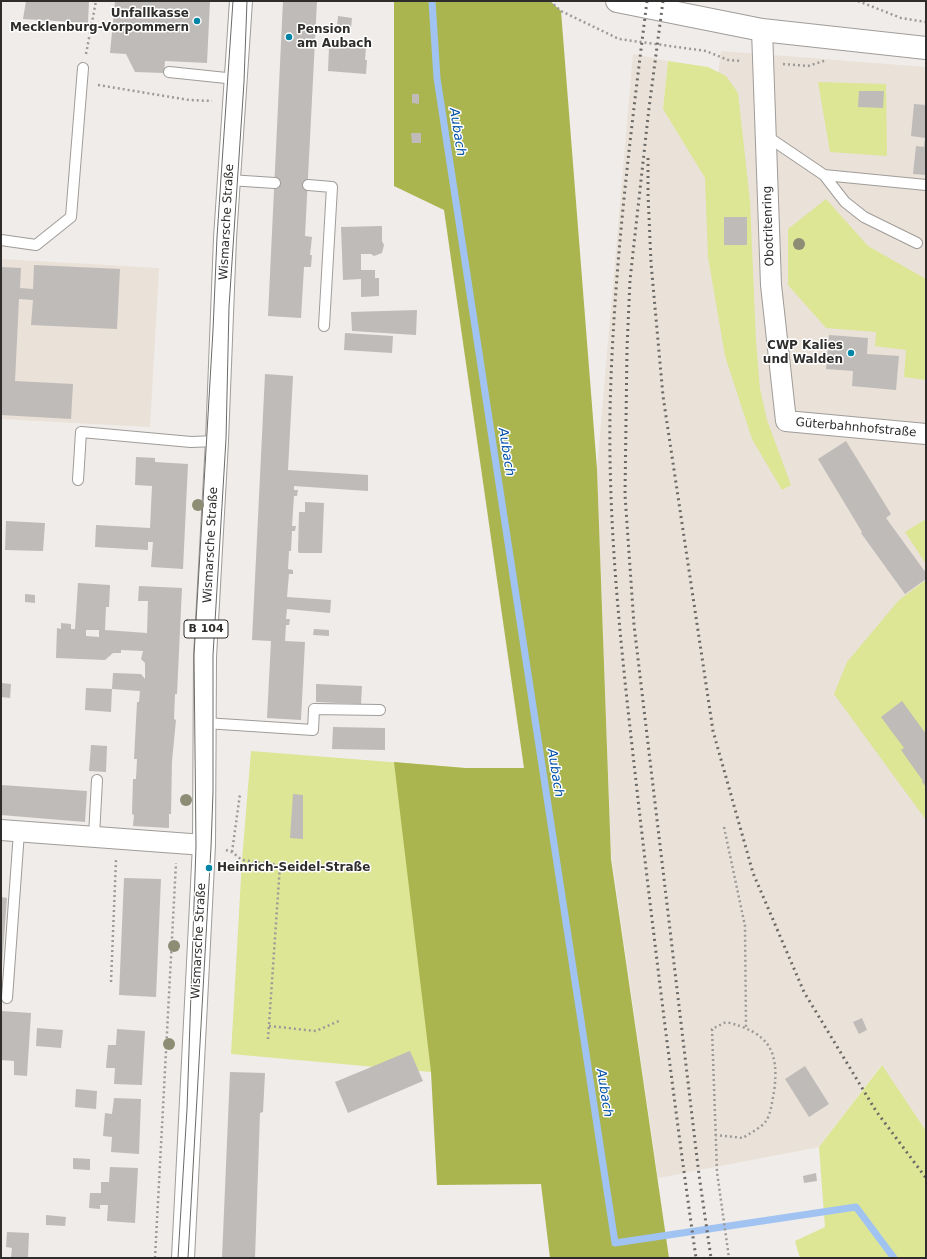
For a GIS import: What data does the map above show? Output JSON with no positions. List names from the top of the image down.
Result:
{
  "streets": {
    "main road": ["Wismarsche Straße", "B 104"],
    "street": ["Obotritenring", "Güterbahnhofstraße"]
  },
  "crossings": [
    ["Obotritenring", "Güterbahnhofstraße"]
  ],
  "water": ["Aubach"],
  "places": [
    "Unfallkasse Mecklenburg-Vorpommern",
    "Pension am Aubach",
    "CWP Kalies und Walden",
    "Heinrich-Seidel-Straße"
  ]
}
